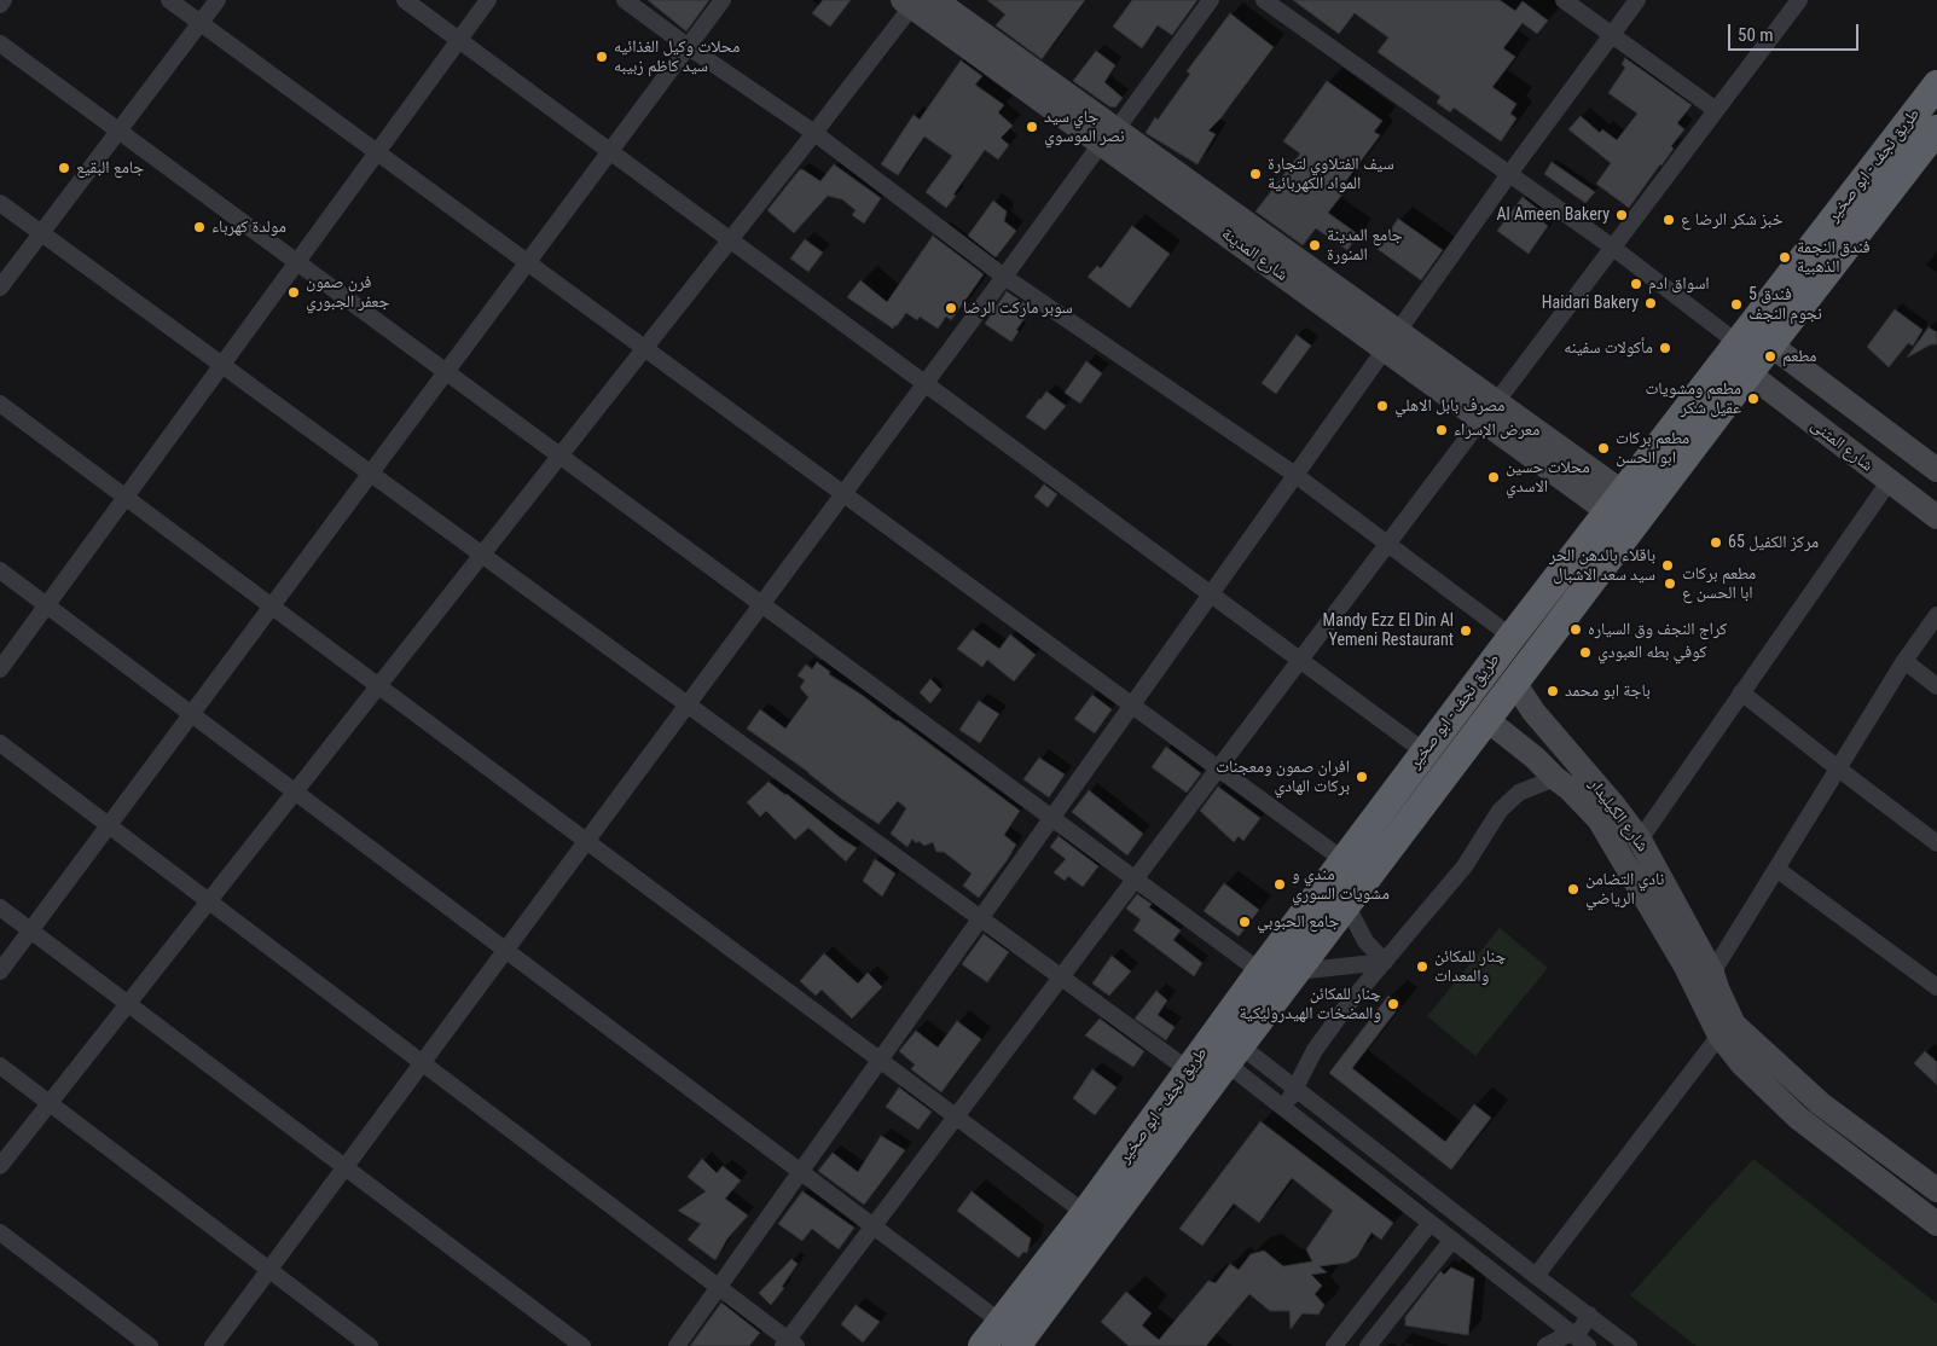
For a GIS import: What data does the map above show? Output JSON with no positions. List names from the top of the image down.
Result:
{
  "streets": {
    "highway": ["طريق نجف - ابو صخير"],
    "main road": ["شارع المدينة", "شارع المثنى", "شارع الكيليدار"]
  },
  "crossings": [
    ["طريق نجف - ابو صخير", "شارع المدينة"],
    ["طريق نجف - ابو صخير", "شارع المثنى"],
    ["طريق نجف - ابو صخير", "شارع الكيليدار"]
  ],
  "places": [
    "محلات وكيل الغذائيه سيد كاظم زبيبه",
    "جاي سيد نصر الموسوي",
    "جامع البقيع",
    "سيف الفتلاوي لتجارة المواد الكهربائية",
    "Al Ameen Bakery",
    "خبز شكر الرضا ع",
    "مولدة كهرباء",
    "جامع المدينة المنورة",
    "فندق النجمة الذهبية",
    "اسواق ادم",
    "فرن صمون جعفر الجبوري",
    "Haidari Bakery",
    "فندق 5 نجوم النجف",
    "سوبر ماركت الرضا",
    "مأكولات سفينه",
    "مطعم",
    "مطعم ومشويات عقيل شكر",
    "مصرف بابل الاهلي",
    "معرض الإسراء",
    "مطعم بركات ابو الحسن",
    "محلات حسين الاسدي",
    "مركز الكفيل 65",
    "باقلاء بالدهن الحر سيد سعد الاشبال",
    "مطعم بركات ابا الحسن ع",
    "كراج النجف وق السياره",
    "Mandy Ezz El Din Al Yemeni Restaurant",
    "كوفي بطه العبودي",
    "باجة ابو محمد",
    "افران صمون ومعجنات بركات الهادي",
    "مندي و مشويات السوري",
    "نادي التضامن الرياضي",
    "جامع الحبوبي",
    "چنار للمكائن والمعدات",
    "چنار للمكائن والمضخات الهيدروليكية"
  ],
  "scale_bar": "50 m"
}
